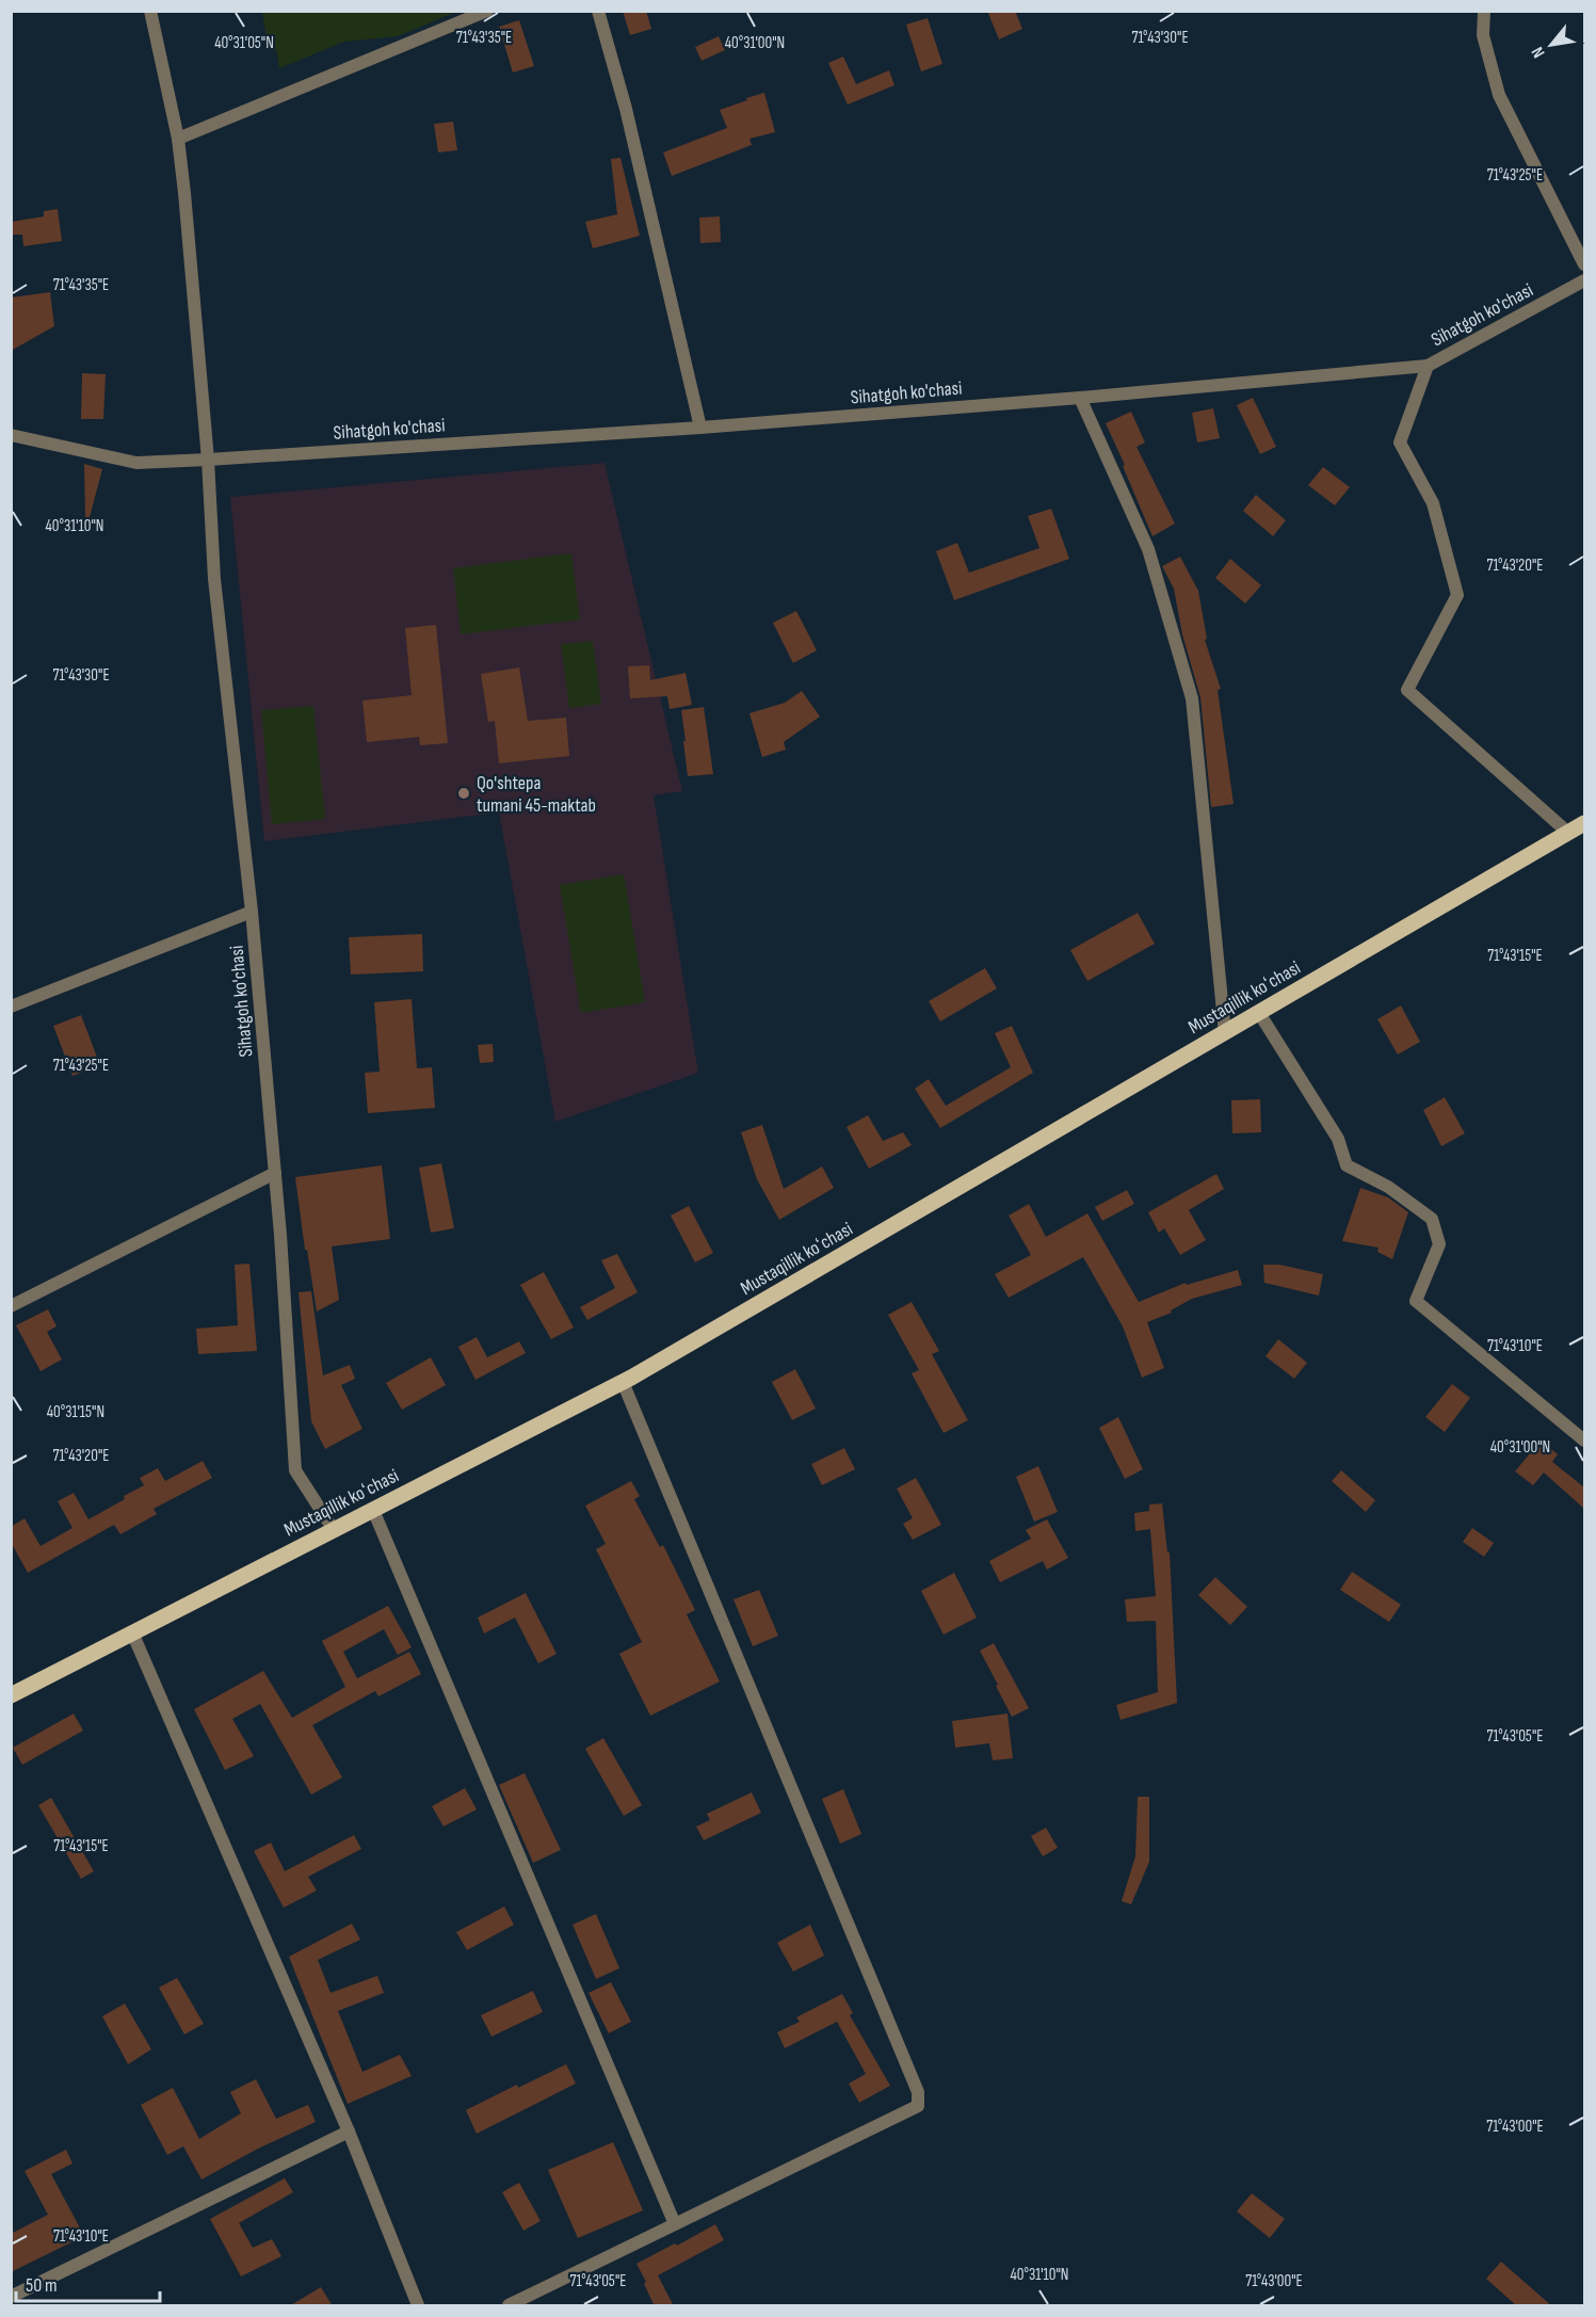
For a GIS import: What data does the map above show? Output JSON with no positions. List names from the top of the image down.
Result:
{
  "streets": {
    "main road": ["Mustaqillik koʻchasi"],
    "street": ["Sihatgoh ko'chasi"]
  },
  "crossings": [
    ["Sihatgoh ko'chasi", "Mustaqillik koʻchasi"]
  ],
  "places": ["Qo'shtepa tumani 45-maktab"],
  "scale_bar": "50 m",
  "north": "bottom left",
  "coordinates": [
    "71°43'35\"E",
    "71°43'30\"E",
    "40°31'05\"N",
    "40°31'00\"N",
    "71°43'25\"E",
    "40°31'10\"N",
    "71°43'20\"E",
    "71°43'15\"E",
    "71°43'10\"E",
    "40°31'15\"N",
    "71°43'05\"E",
    "71°43'00\"E"
  ]
}
